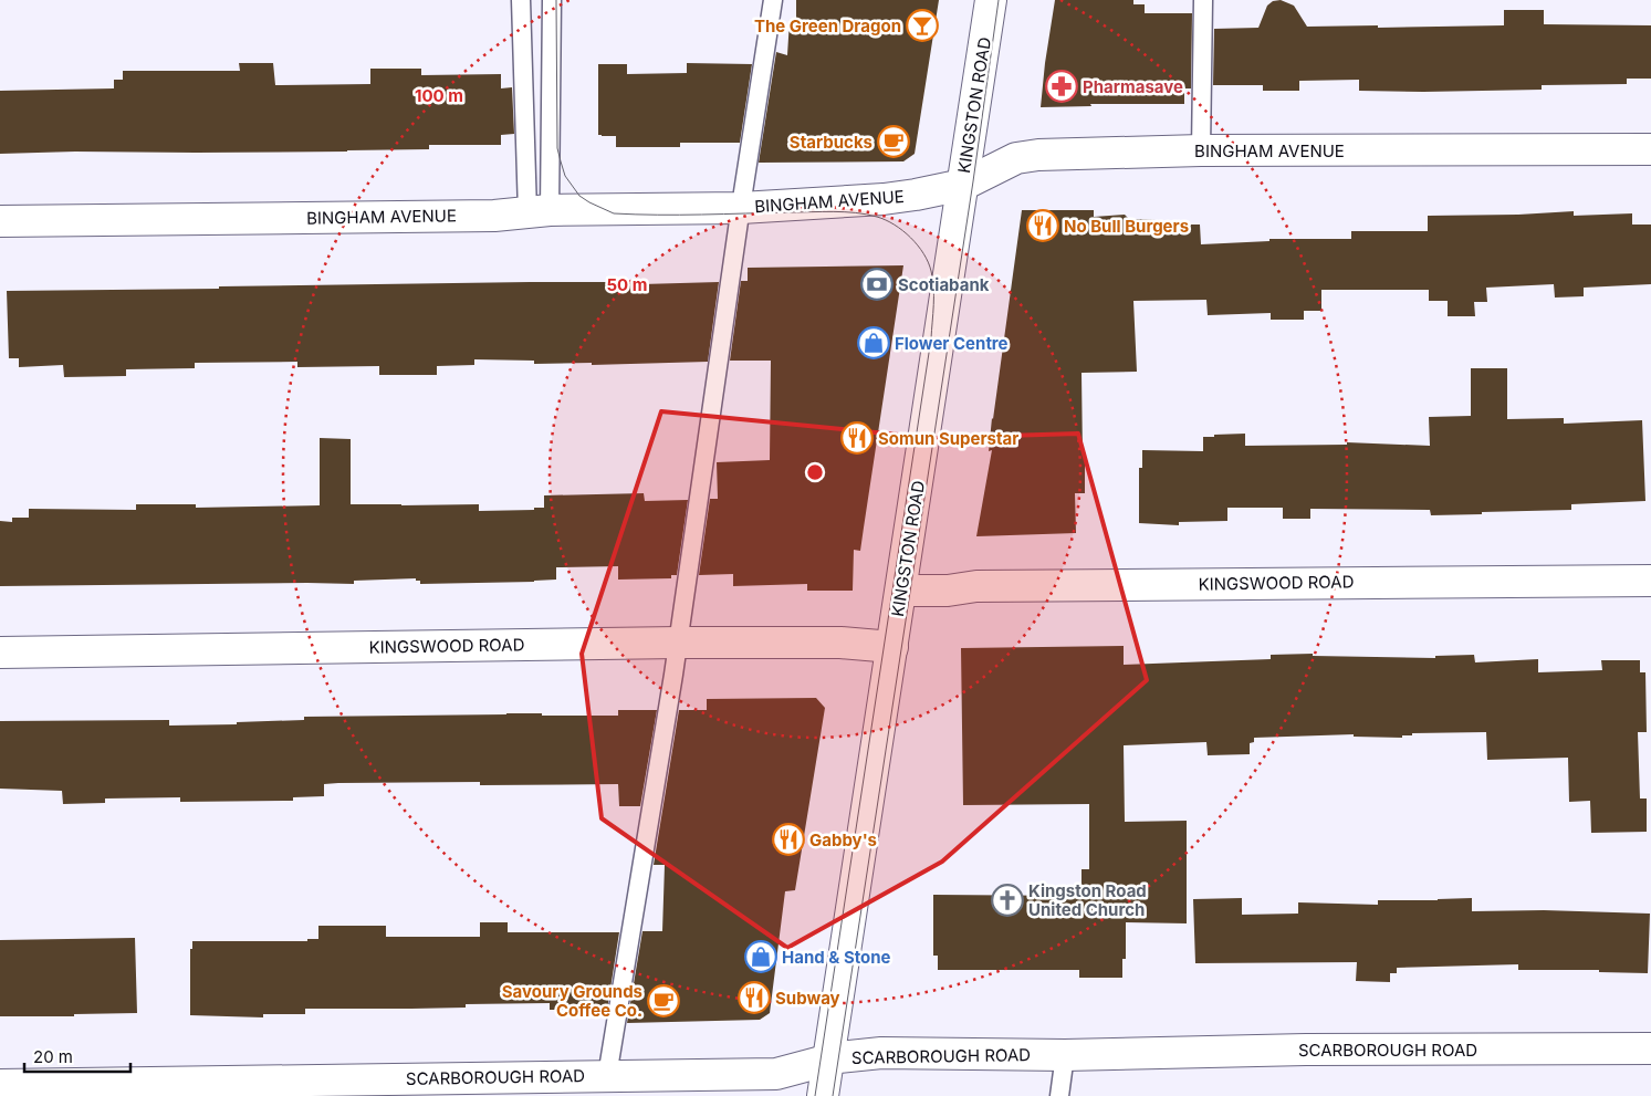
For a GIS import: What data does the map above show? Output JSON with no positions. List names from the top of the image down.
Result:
{
  "streets": {
    "street": [
      "KINGSTON ROAD",
      "BINGHAM AVENUE",
      "KINGSWOOD ROAD",
      "SCARBOROUGH ROAD"
    ]
  },
  "crossings": [
    ["KINGSTON ROAD", "BINGHAM AVENUE"],
    ["KINGSTON ROAD", "KINGSWOOD ROAD"],
    ["KINGSTON ROAD", "SCARBOROUGH ROAD"]
  ],
  "places": {
    "bar": ["The Green Dragon"],
    "pharmacy": ["Pharmasave"],
    "cafe": ["Starbucks", "Savoury Grounds Coffee Co."],
    "restaurant": [
      "No Bull Burgers",
      "Somun Superstar",
      "Gabby's",
      "Subway"
    ],
    "bank": ["Scotiabank"],
    "shop": ["Flower Centre", "Hand & Stone"],
    "church": ["Kingston Road United Church"]
  },
  "scale_bar": "20 m",
  "rings": ["100 m", "50 m"]
}
